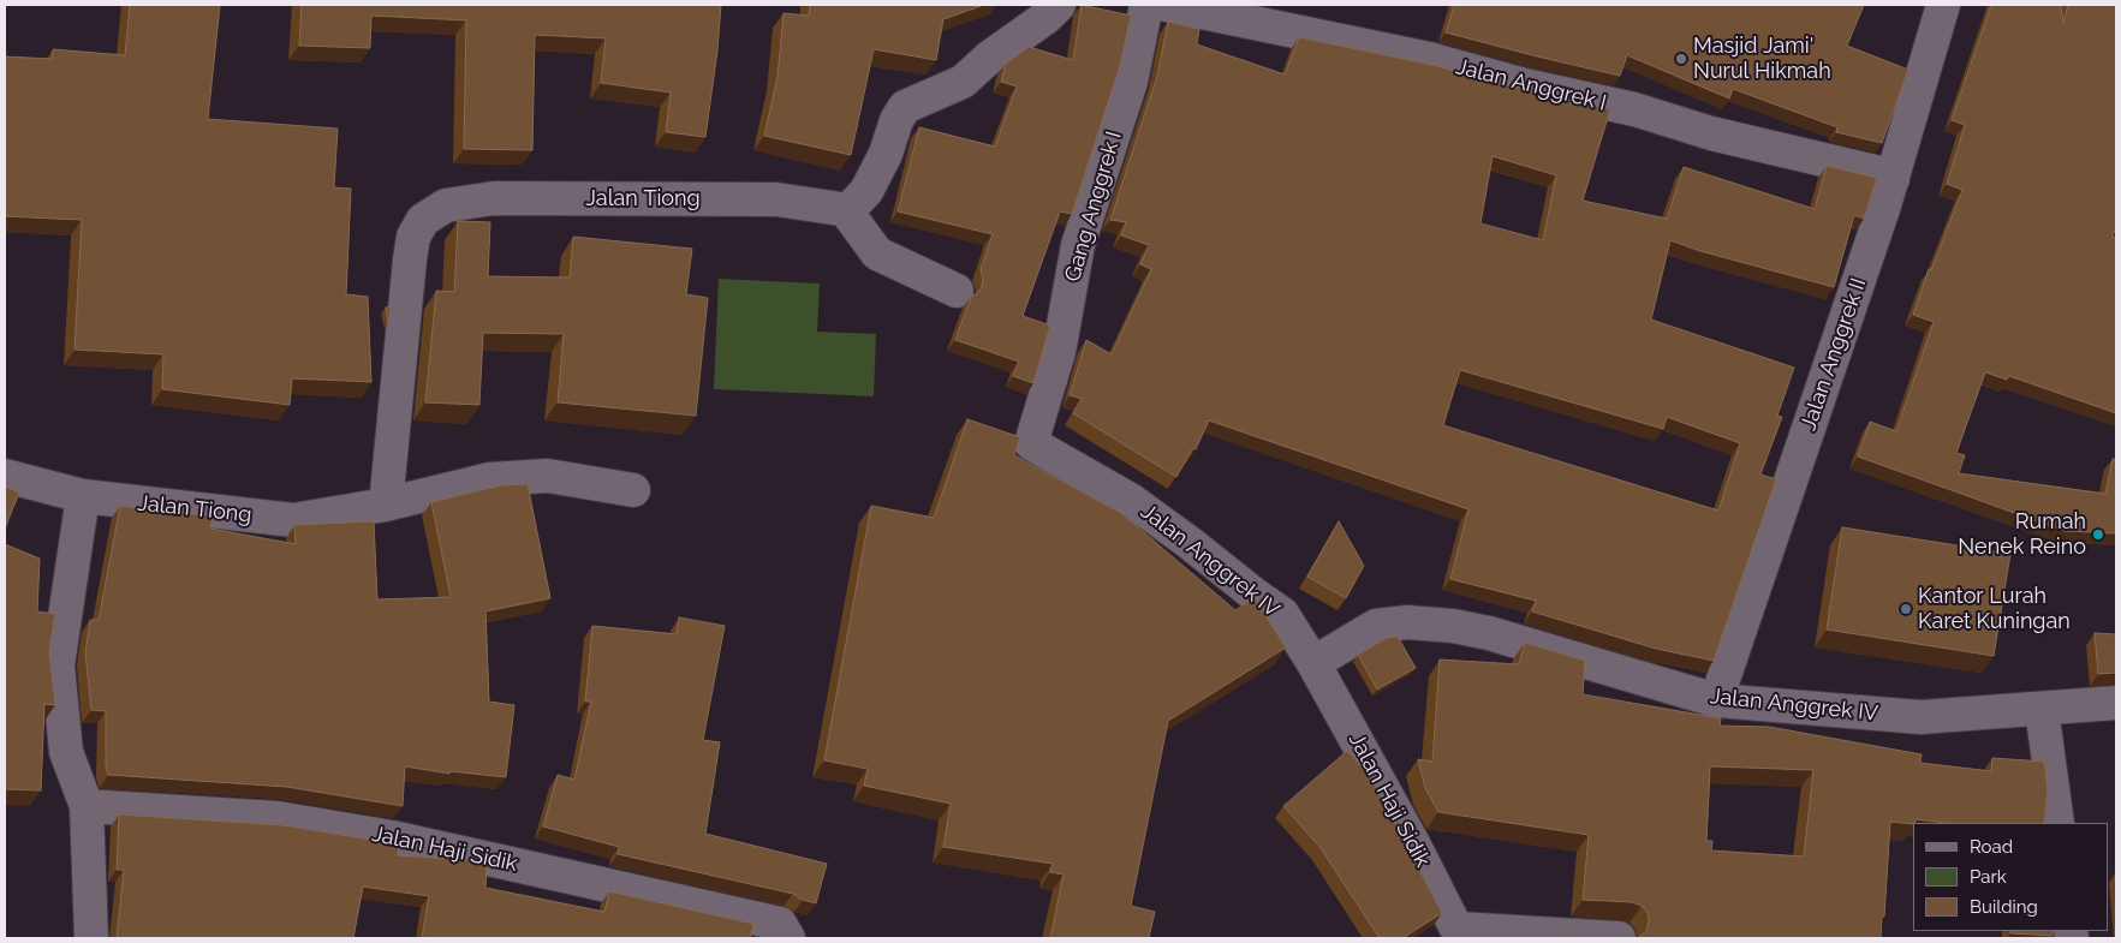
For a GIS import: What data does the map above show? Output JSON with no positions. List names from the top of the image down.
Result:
{
  "streets": {
    "street": [
      "Jalan Anggrek I",
      "Jalan Tiong",
      "Gang Anggrek I",
      "Jalan Anggrek II",
      "Jalan Anggrek IV",
      "Jalan Haji Sidik"
    ]
  },
  "crossings": [
    ["Jalan Anggrek I", "Jalan Anggrek II"],
    ["Gang Anggrek I", "Jalan Anggrek IV"],
    ["Jalan Anggrek II", "Jalan Anggrek IV"],
    ["Jalan Anggrek IV", "Jalan Haji Sidik"]
  ],
  "places": ["Masjid Jami' Nurul Hikmah", "Rumah Nenek Reino", "Kantor Lurah Karet Kuningan"],
  "legend": ["Road", "Park", "Building"]
}
